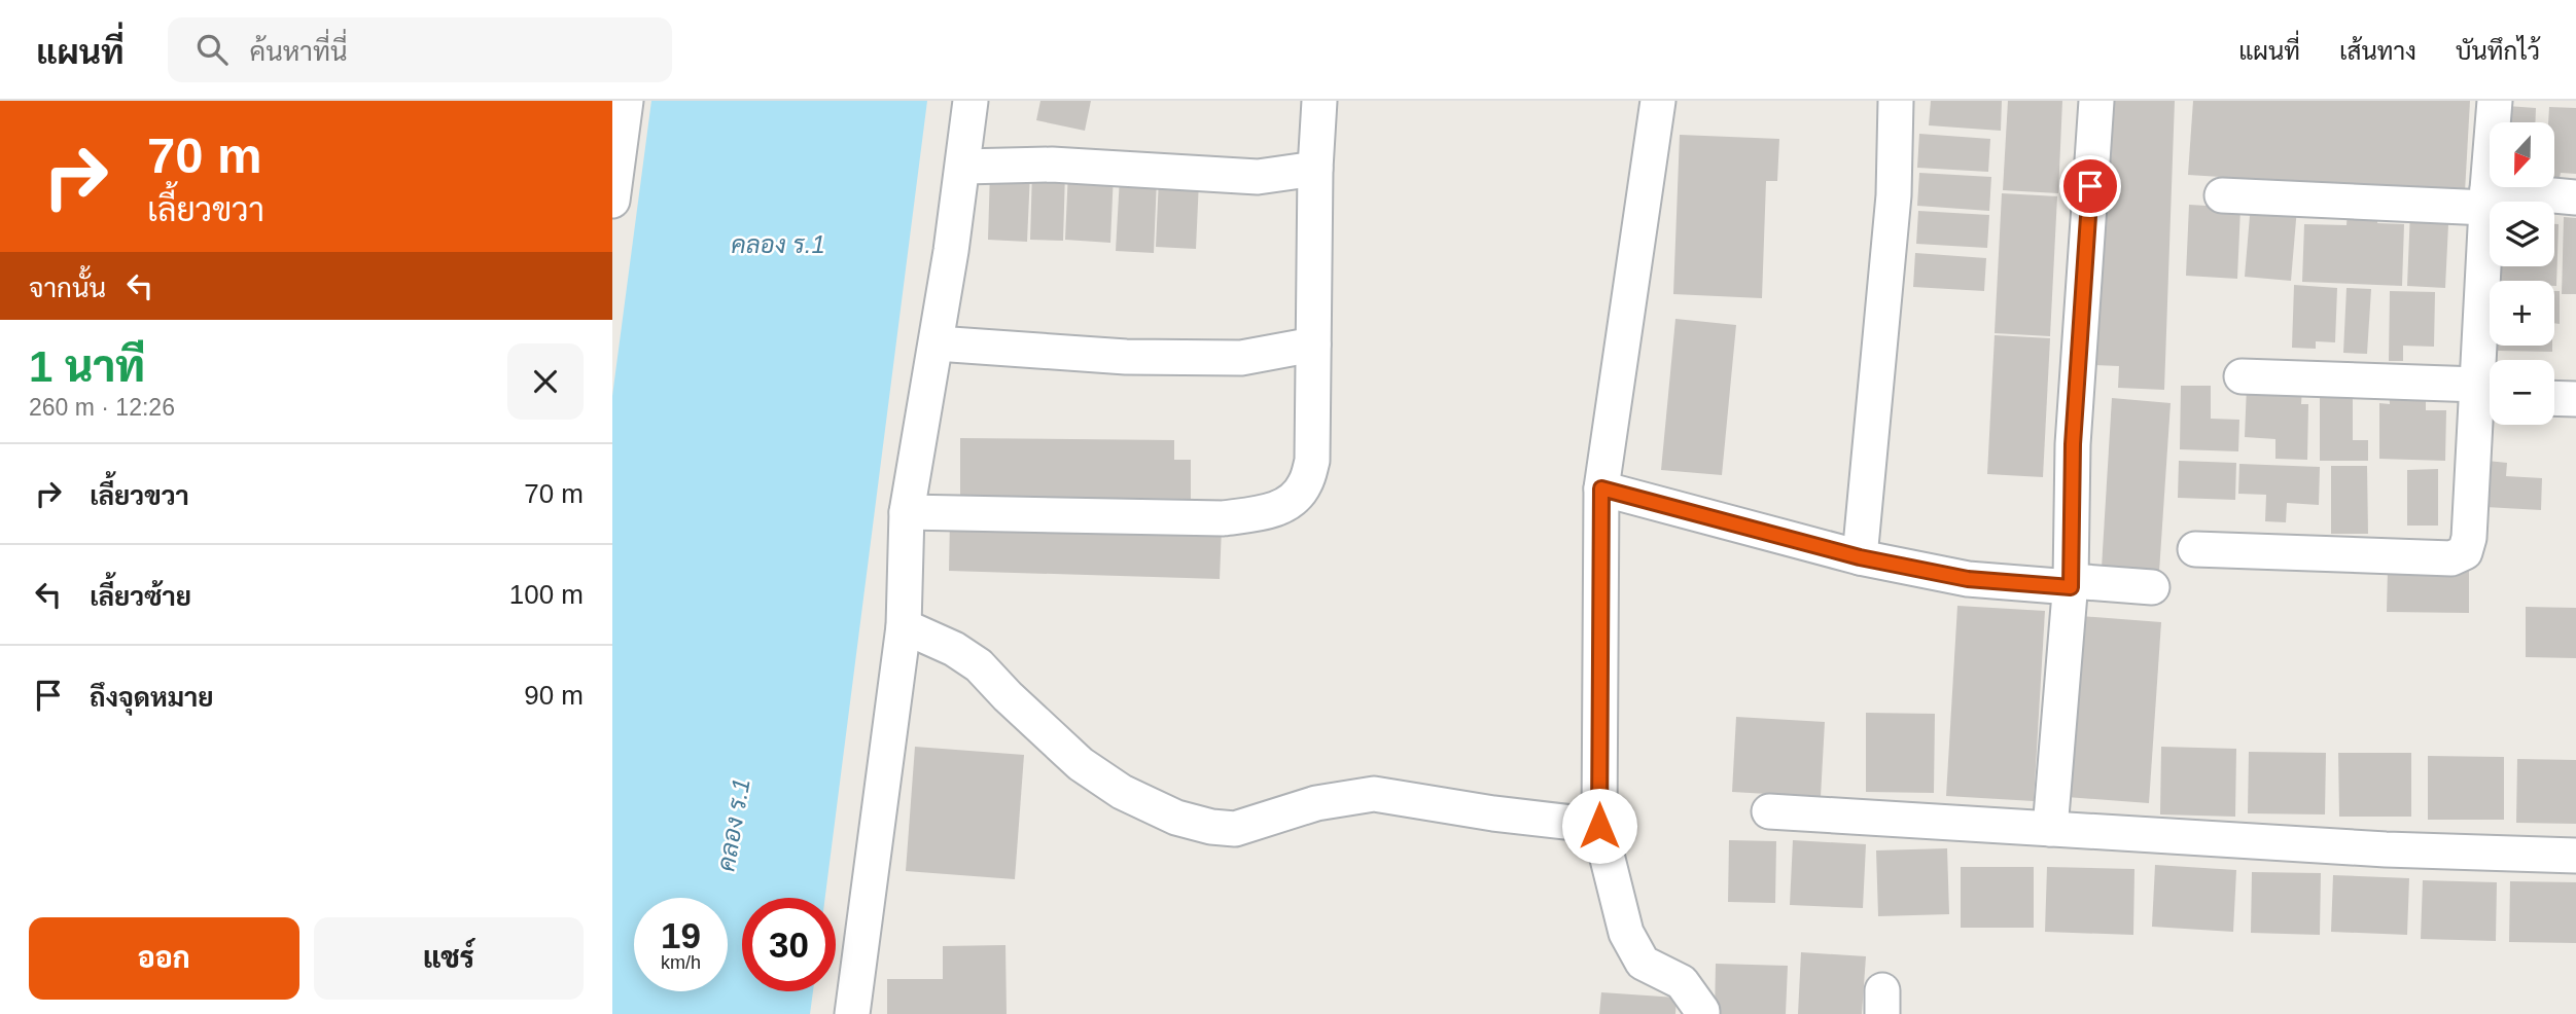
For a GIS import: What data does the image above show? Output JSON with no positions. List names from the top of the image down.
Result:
{
  "water": ["คลอง ร.1"],
  "north": "bottom",
  "page": {
    "header": "แผนที่",
    "search": "ค้นหาที่นี่",
    "nav": ["แผนที่", "เส้นทาง", "บันทึกไว้"],
    "turn": ["70 m", "เลี้ยวขวา"],
    "map_buttons": ["+", "−"],
    "then": "จากนั้น",
    "heading": ["1 นาที", "260 m · 12:26"],
    "list": [
      {
        "name": "เลี้ยวขวา",
        "value": "70 m"
      },
      {
        "name": "เลี้ยวซ้าย",
        "value": "100 m"
      },
      {
        "name": "ถึงจุดหมาย",
        "value": "90 m"
      }
    ],
    "speed": "19 km/h",
    "limit": "30",
    "buttons": ["ออก", "แชร์"]
  }
}
